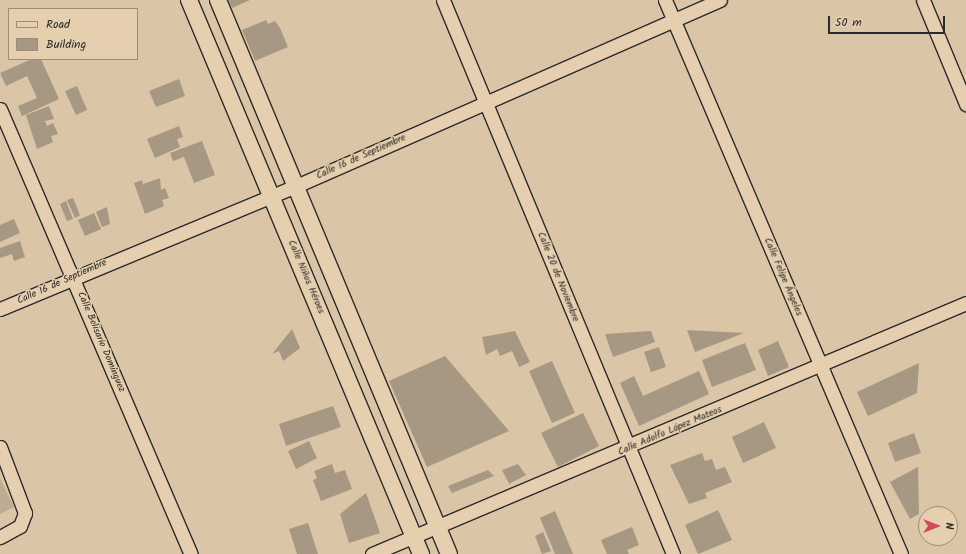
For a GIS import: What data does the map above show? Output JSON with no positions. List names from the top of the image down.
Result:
{
  "streets": {
    "street": [
      "Calle 16 de Septiembre",
      "Calle Niños Héroes",
      "Calle 20 de Noviembre",
      "Calle Felipe Ángeles",
      "Calle Belisario Domínguez",
      "Calle Adolfo López Mateos"
    ]
  },
  "crossings": [
    ["Calle 16 de Septiembre", "Calle Niños Héroes"],
    ["Calle 16 de Septiembre", "Calle 20 de Noviembre"],
    ["Calle 16 de Septiembre", "Calle Felipe Ángeles"],
    ["Calle 16 de Septiembre", "Calle Belisario Domínguez"],
    ["Calle Niños Héroes", "Calle Adolfo López Mateos"],
    ["Calle 20 de Noviembre", "Calle Adolfo López Mateos"],
    ["Calle Felipe Ángeles", "Calle Adolfo López Mateos"]
  ],
  "legend": ["Road", "Building"],
  "scale_bar": "50 m",
  "north": "right"
}
